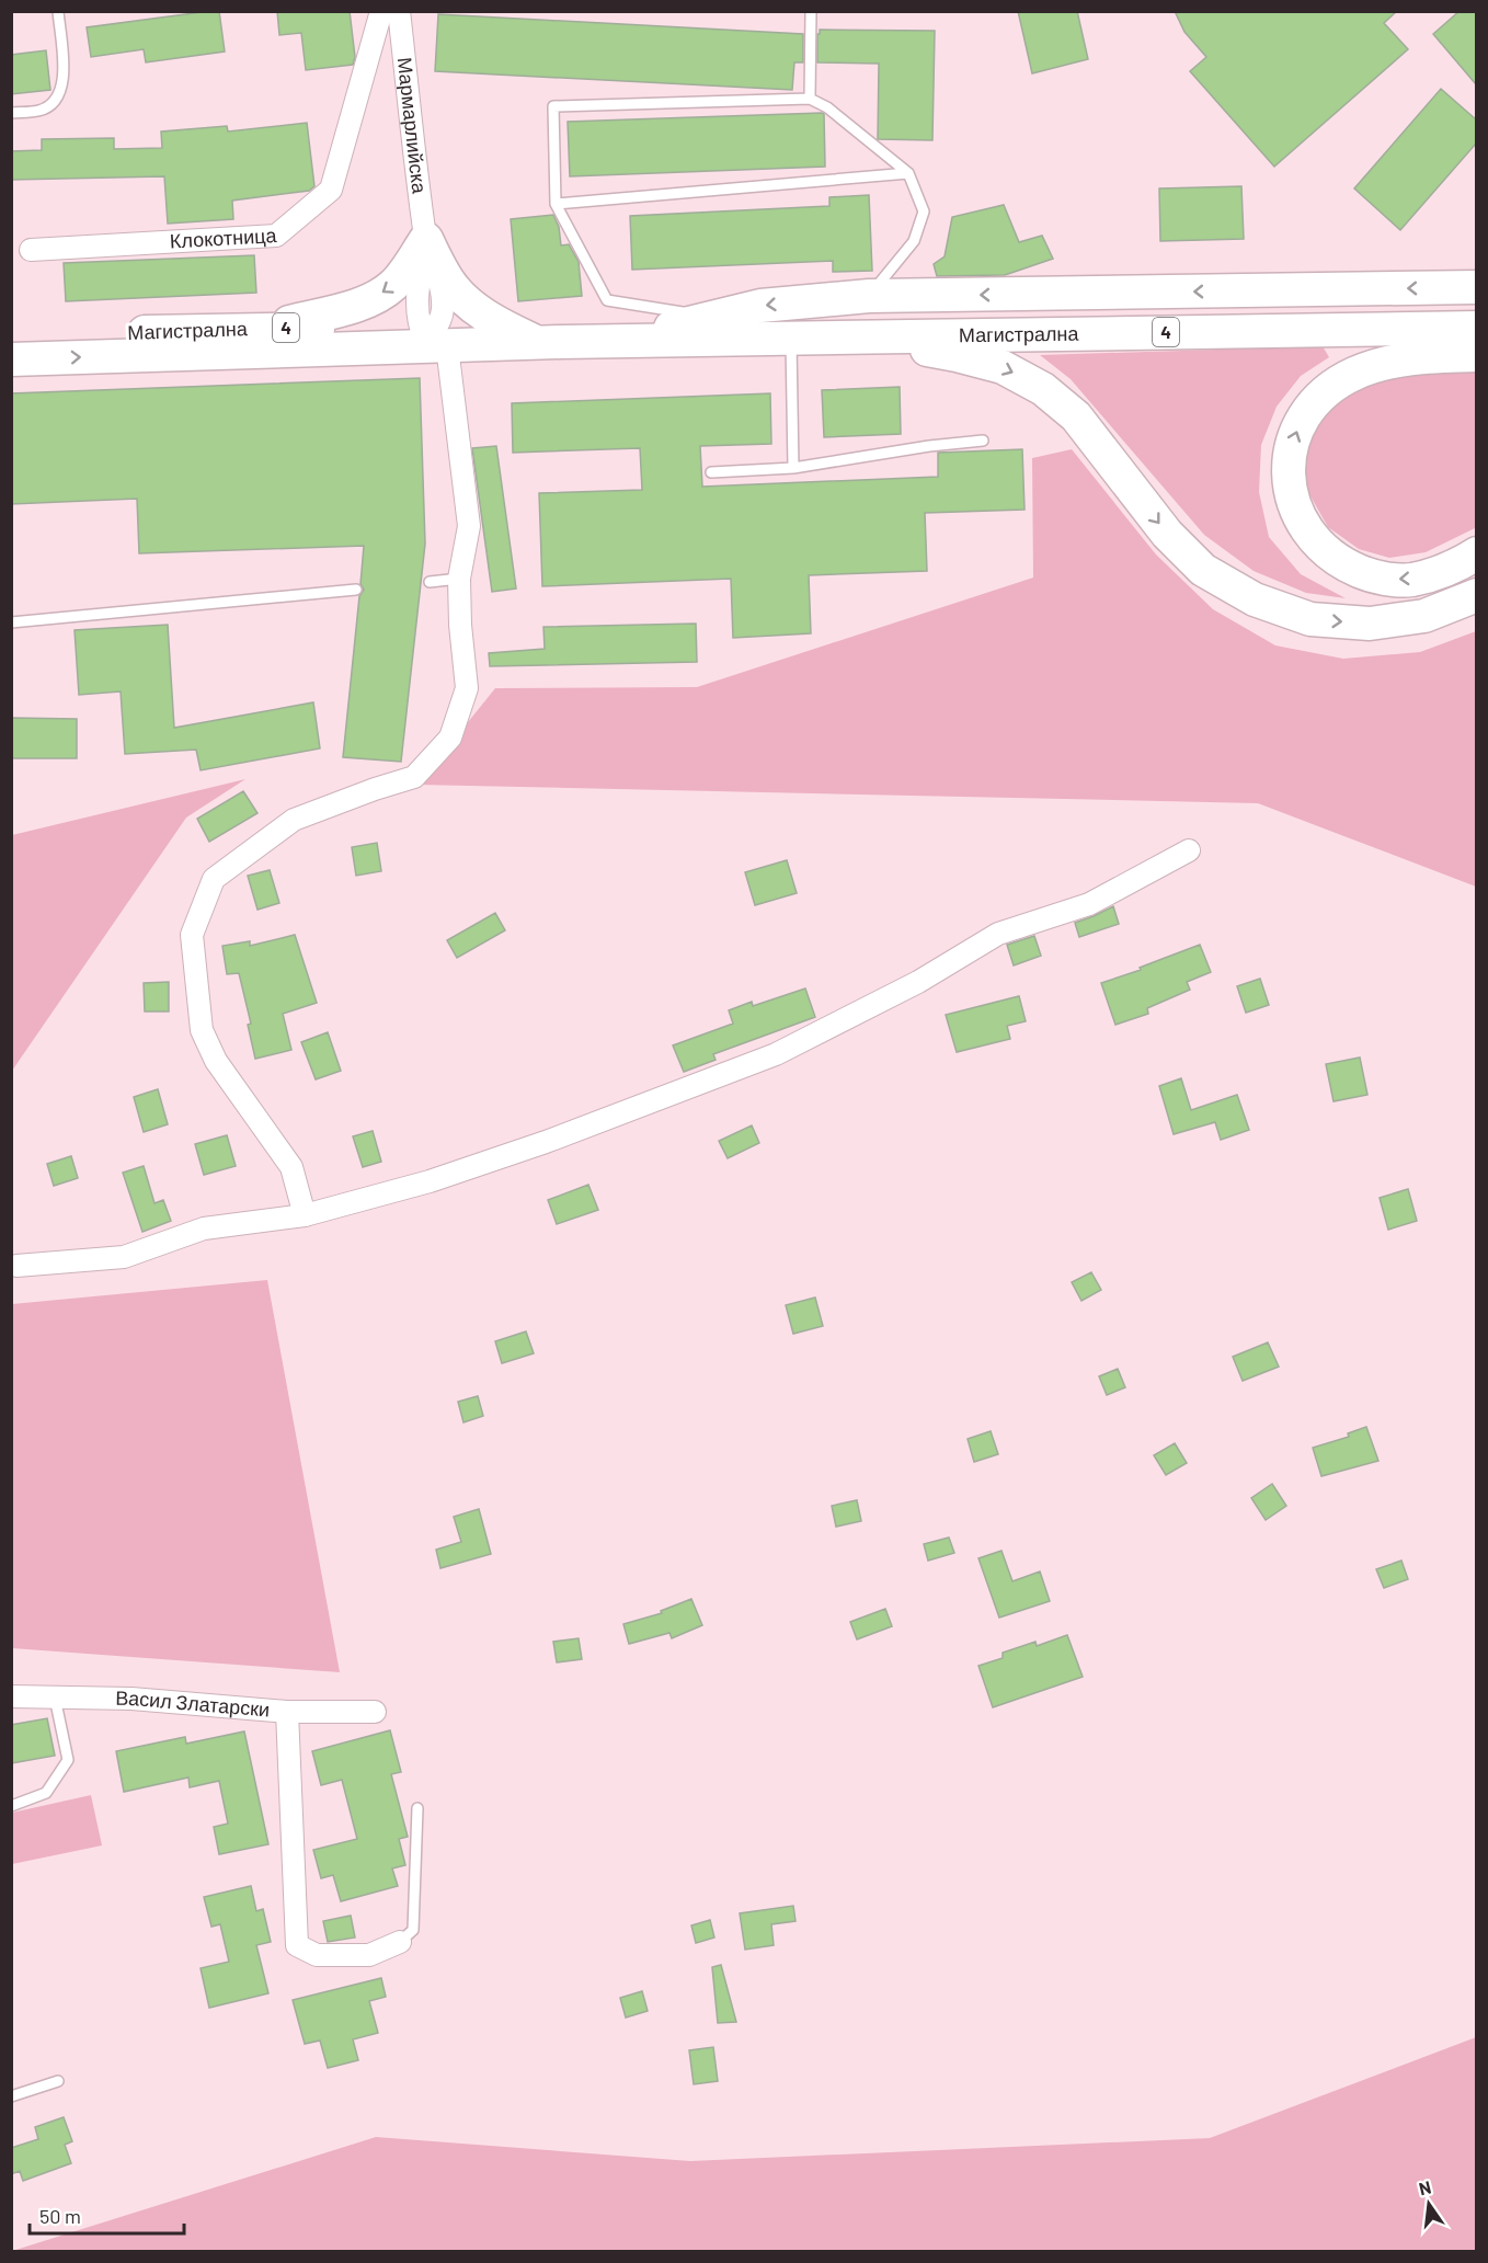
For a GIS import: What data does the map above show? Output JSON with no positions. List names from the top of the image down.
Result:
{
  "streets": {
    "main road": ["4", "Магистрална"],
    "street": ["Мармарлийска", "Клокотница", "Васил Златарски"]
  },
  "crossings": [
    ["Мармарлийска", "Магистрална"]
  ],
  "scale_bar": "50 m",
  "north": "top"
}
